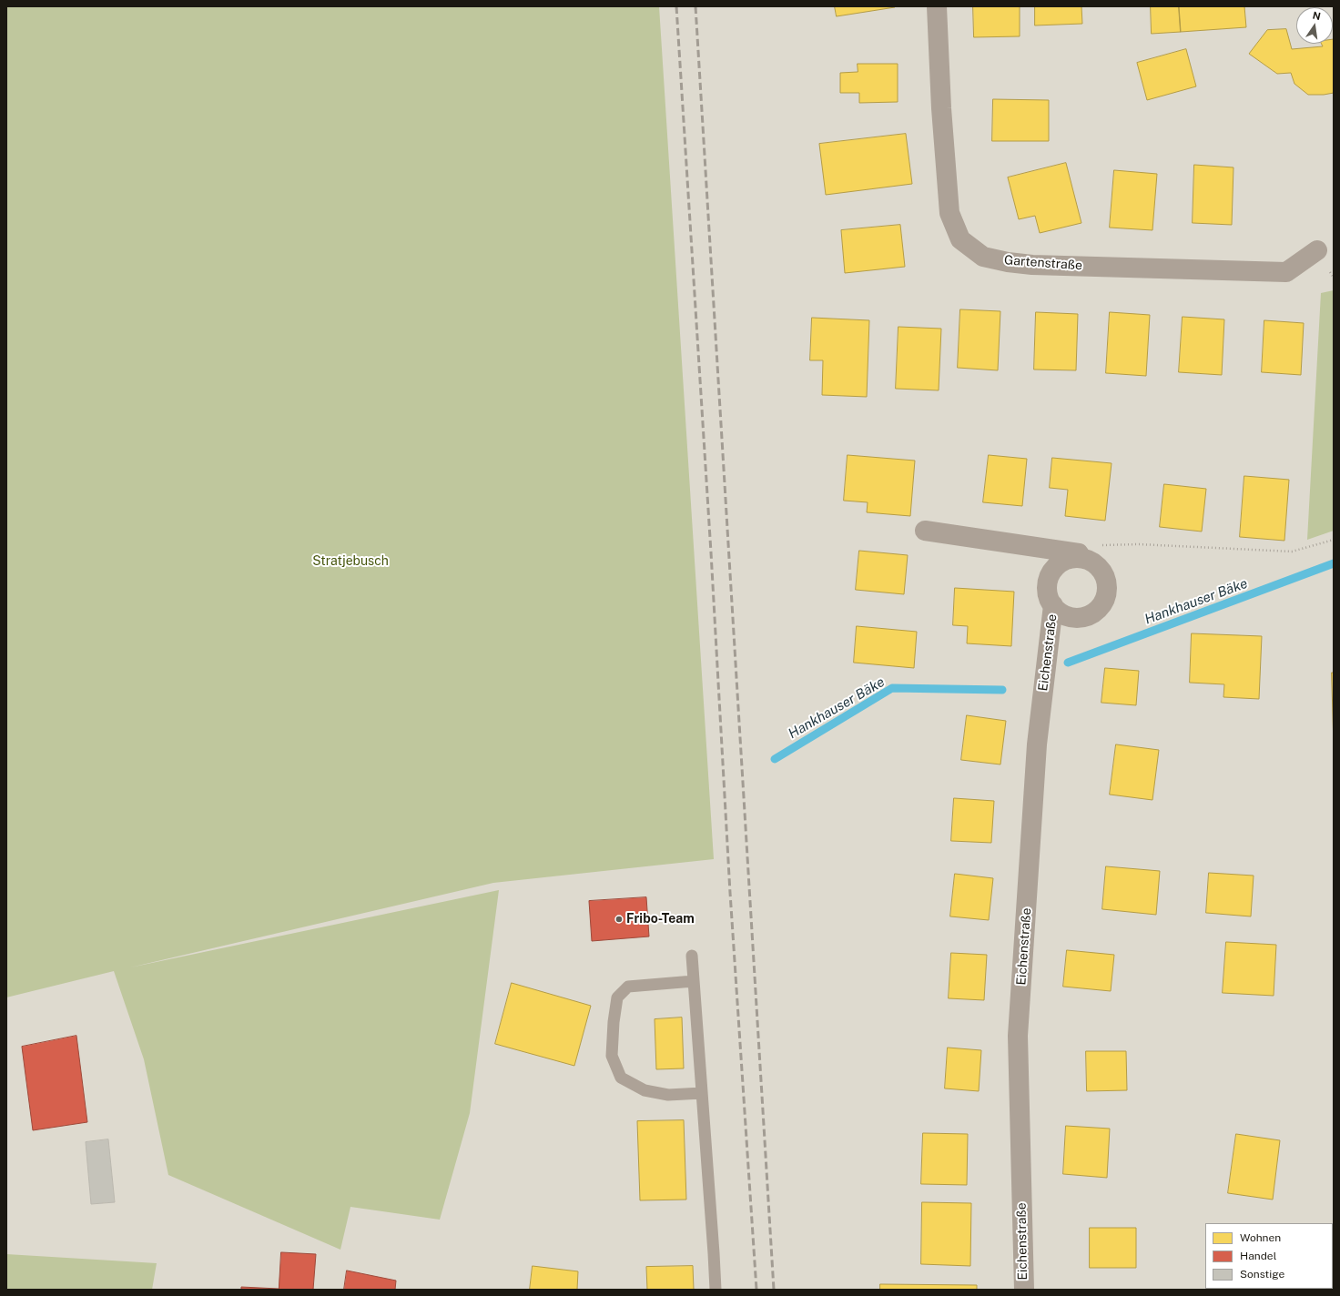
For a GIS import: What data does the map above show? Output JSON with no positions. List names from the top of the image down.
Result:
{
  "streets": {
    "street": ["Gartenstraße", "Eichenstraße"]
  },
  "water": ["Hankhauser Bäke"],
  "parks": ["Stratjebusch"],
  "places": ["Fribo-Team"],
  "legend": ["Wohnen", "Handel", "Sonstige"],
  "north": "top"
}
